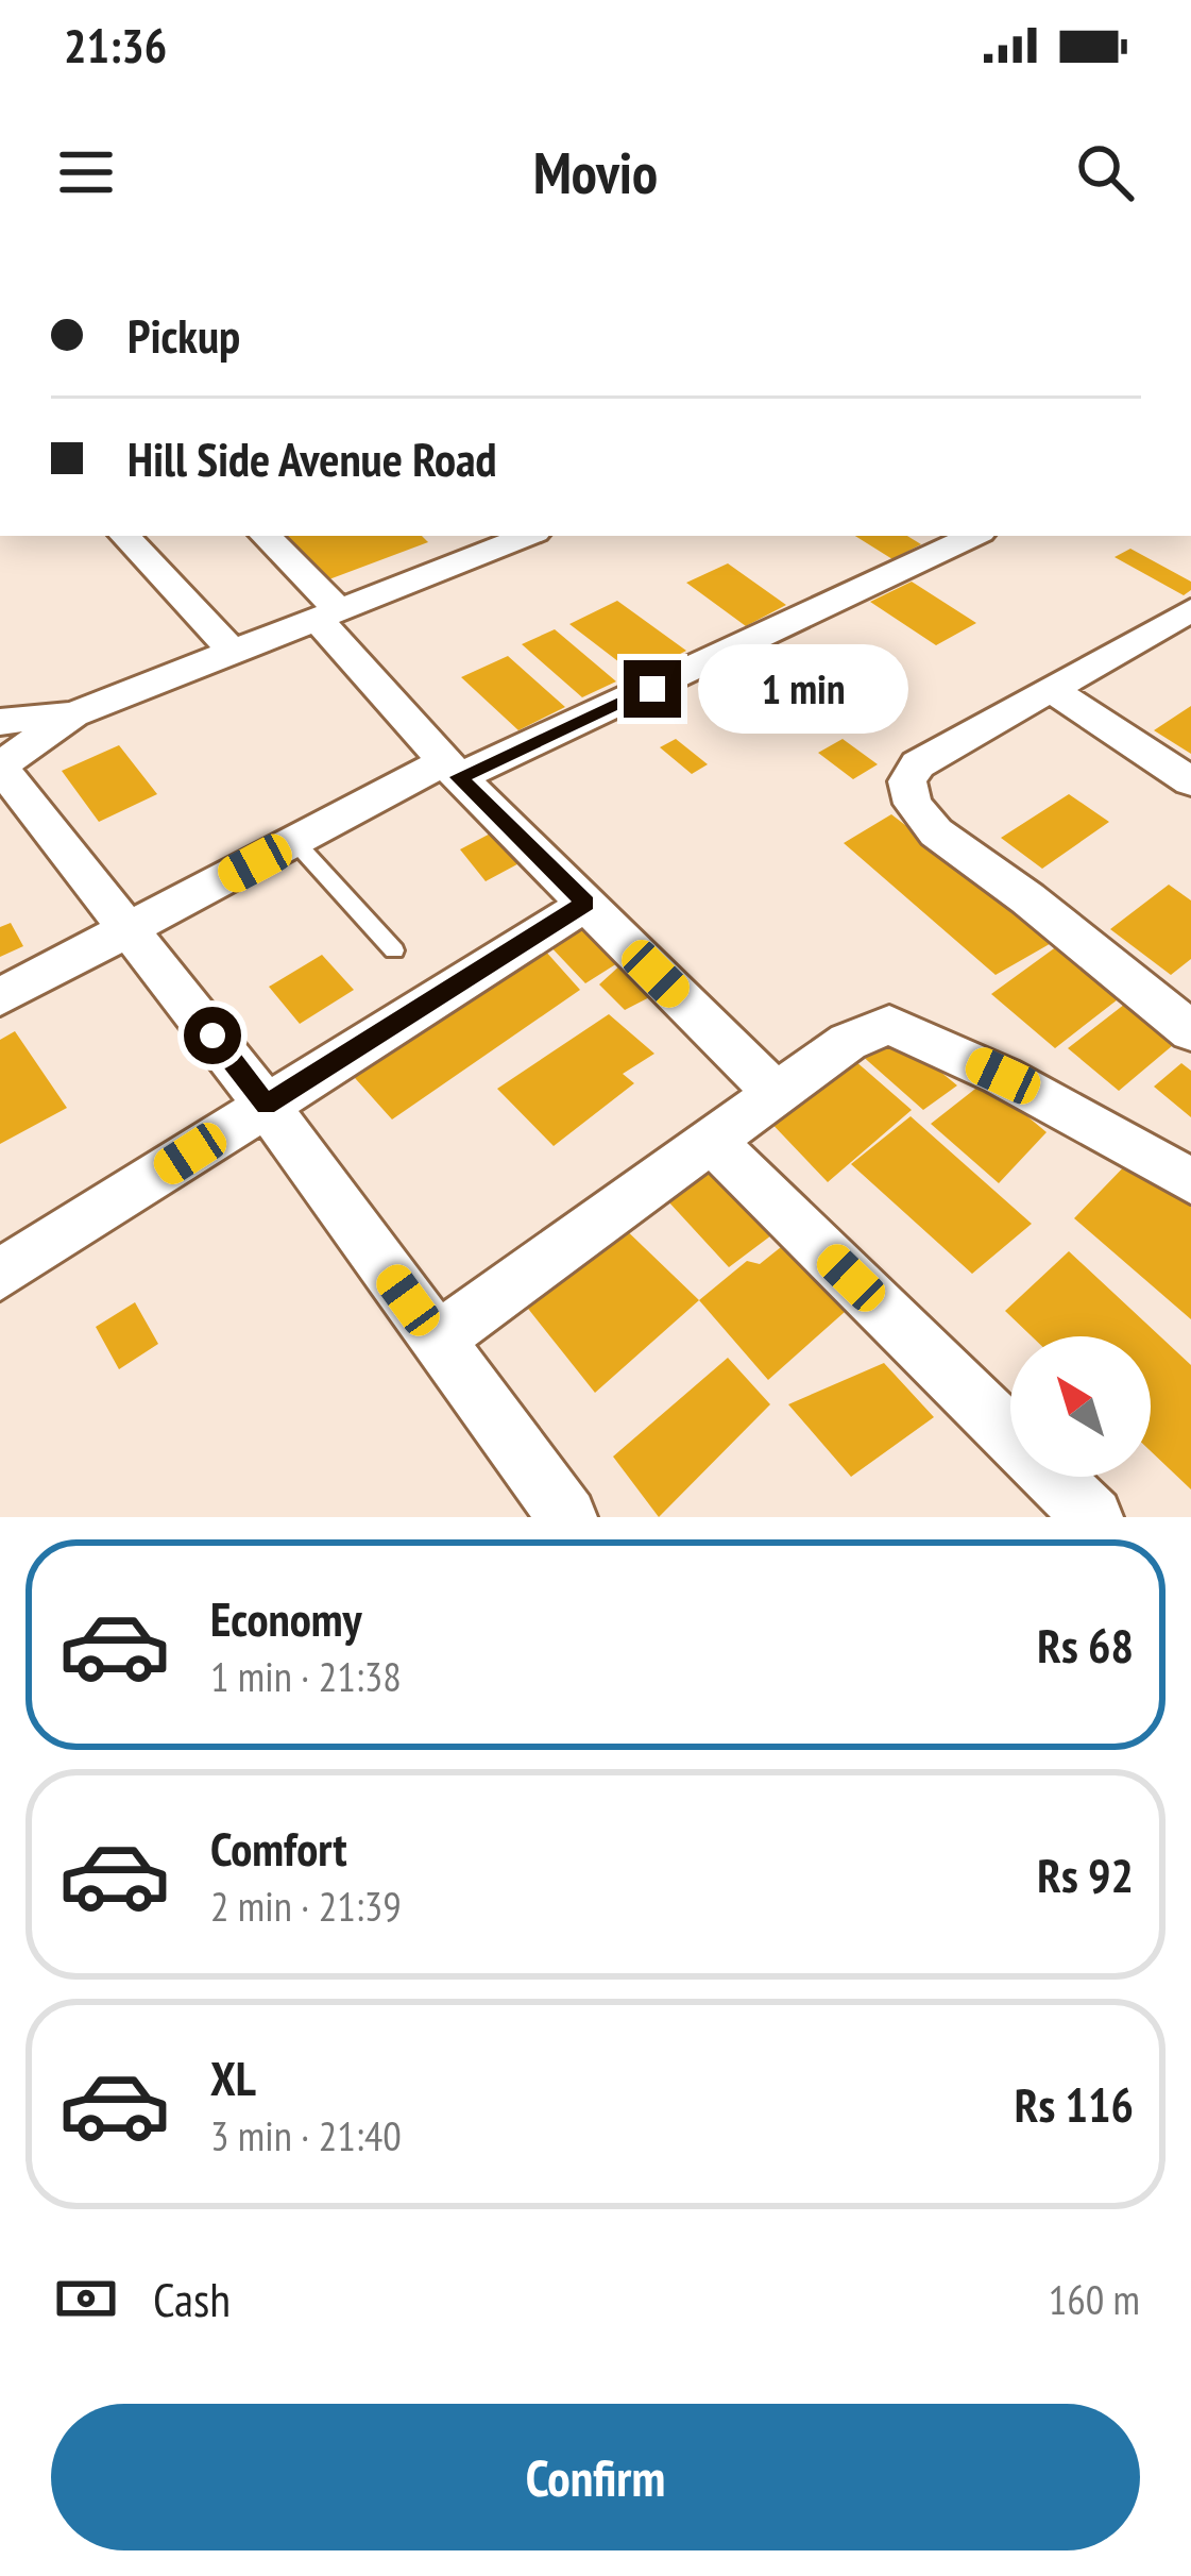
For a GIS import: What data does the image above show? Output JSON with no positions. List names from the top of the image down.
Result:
{
  "north": "top left",
  "page": {
    "status": "21:36",
    "header": "Movio",
    "banner": ["Pickup", "Hill Side Avenue Road"],
    "bubble": "1 min",
    "list": [
      {
        "name": "Economy",
        "note": "1 min · 21:38",
        "value": "Rs 68"
      },
      {
        "name": "Comfort",
        "note": "2 min · 21:39",
        "value": "Rs 92"
      },
      {
        "name": "XL",
        "note": "3 min · 21:40",
        "value": "Rs 116"
      }
    ],
    "pay": ["Cash", "160 m"],
    "buttons": "Confirm"
  }
}
